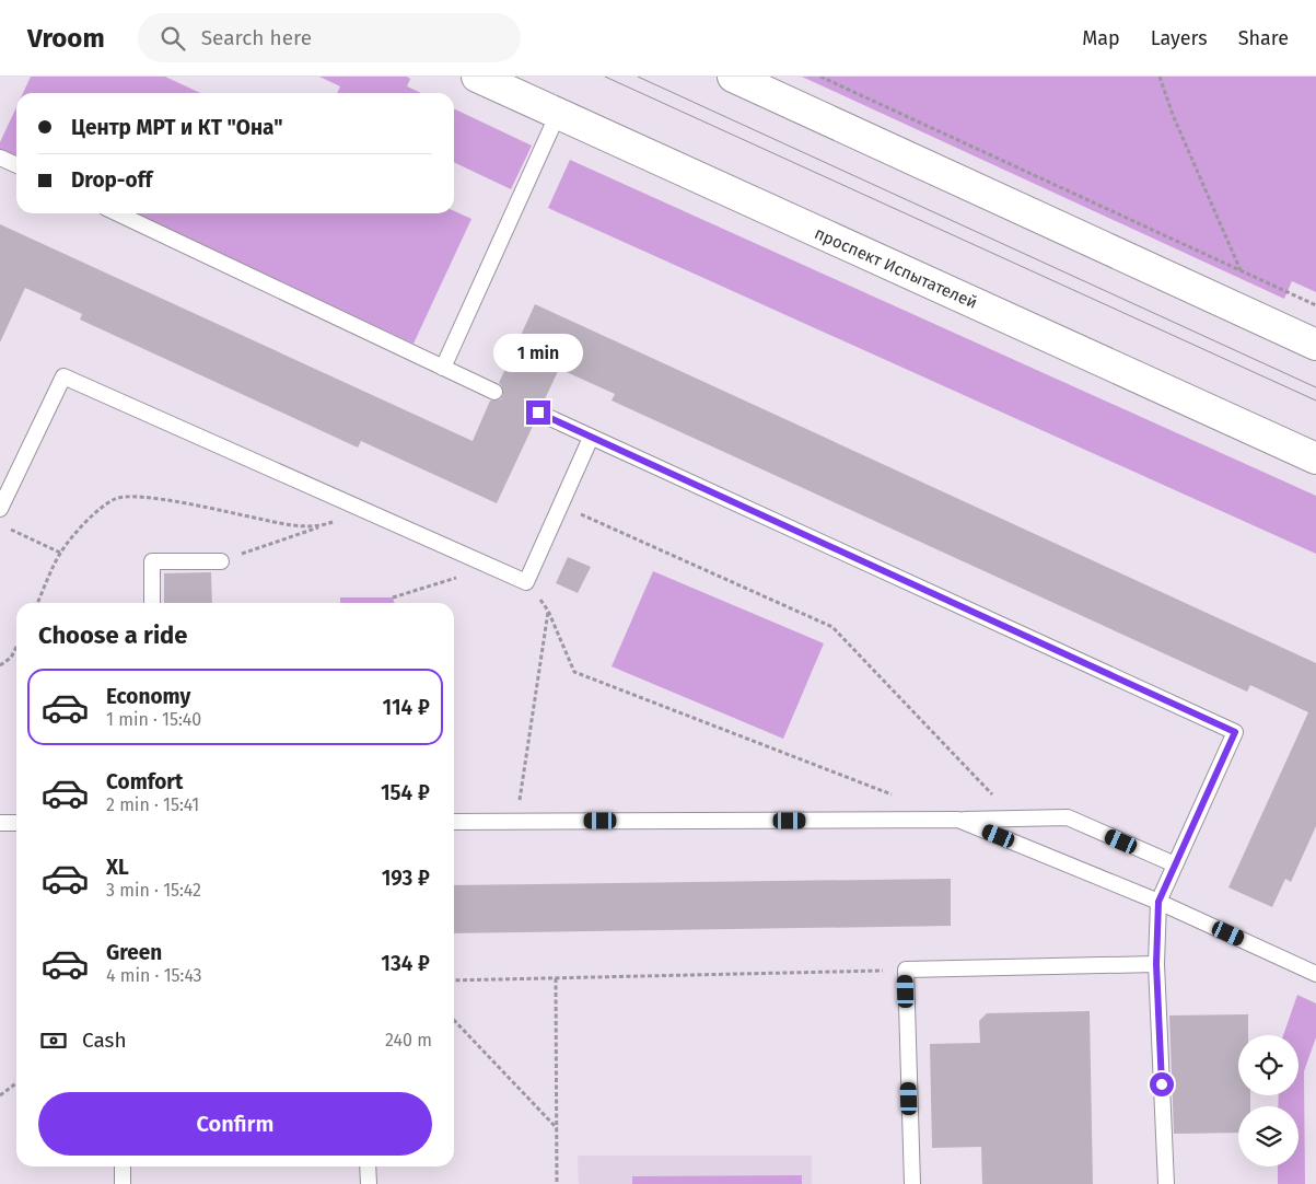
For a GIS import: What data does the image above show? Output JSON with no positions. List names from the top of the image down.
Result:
{
  "streets": {
    "main road": ["проспект Испытателей"]
  },
  "page": {
    "header": "Vroom",
    "search": "Search here",
    "nav": ["Map", "Layers", "Share"],
    "banner": ["Центр МРТ и КТ \"Она\"", "Drop-off"],
    "bubble": "1 min",
    "heading": "Choose a ride",
    "list": [
      {
        "name": "Economy",
        "note": "1 min · 15:40",
        "value": "114 ₽"
      },
      {
        "name": "Comfort",
        "note": "2 min · 15:41",
        "value": "154 ₽"
      },
      {
        "name": "XL",
        "note": "3 min · 15:42",
        "value": "193 ₽"
      },
      {
        "name": "Green",
        "note": "4 min · 15:43",
        "value": "134 ₽"
      }
    ],
    "pay": ["Cash", "240 m"],
    "buttons": "Confirm"
  }
}
